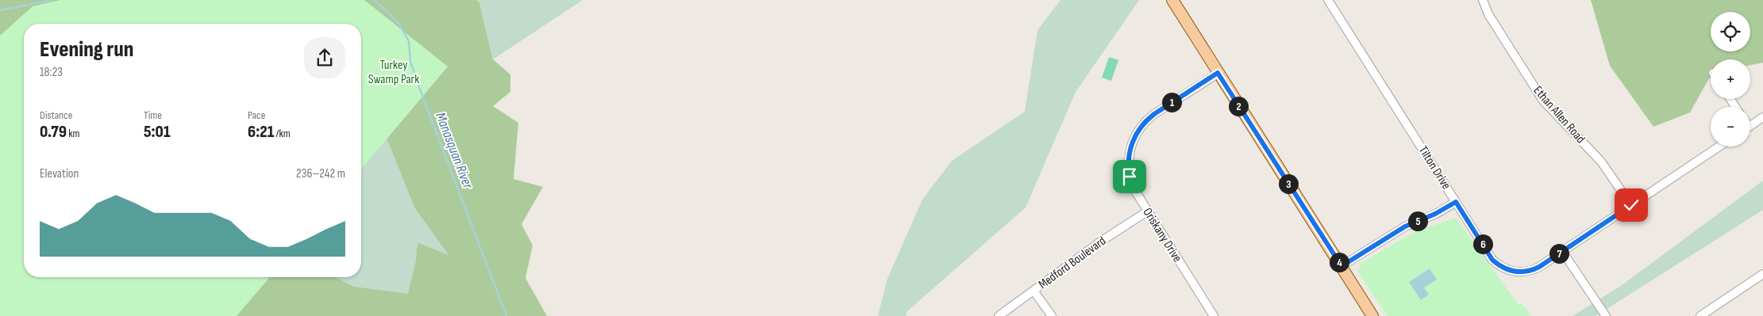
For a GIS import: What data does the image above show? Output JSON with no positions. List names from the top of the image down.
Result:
{
  "streets": {
    "street": [
      "Ethan Allen Road",
      "Tilton Drive",
      "Oriskany Drive",
      "Medford Boulevard"
    ]
  },
  "crossings": [
    ["Ethan Allen Road", "Tilton Drive"],
    ["Oriskany Drive", "Medford Boulevard"]
  ],
  "water": ["Manasquan River"],
  "parks": ["Turkey Swamp Park"],
  "page": {
    "map_buttons": ["+", "−"],
    "heading": ["Evening run", "18:23"],
    "stats": [
      ["Distance", "0.79 km"],
      ["Time", "5:01"],
      ["Pace", "6:21 /km"]
    ],
    "pins": [
      "1",
      "2",
      "3",
      "5",
      "6",
      "7",
      "4"
    ],
    "chart": ["Elevation", "236–242 m"]
  }
}
